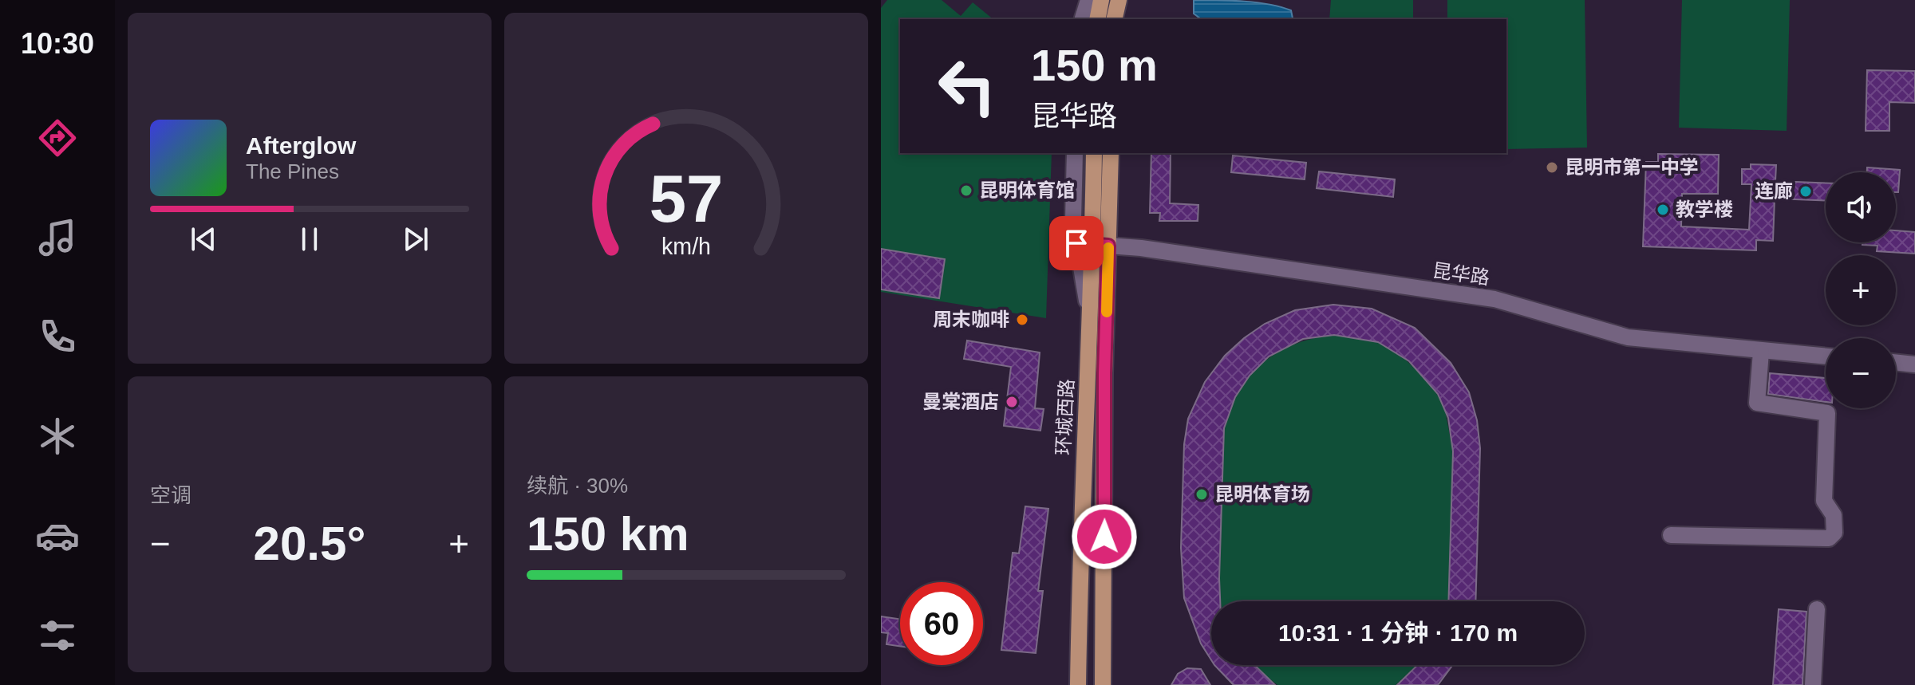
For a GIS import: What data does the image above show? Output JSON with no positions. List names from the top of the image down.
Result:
{
  "streets": {
    "main road": ["环城西路"],
    "street": ["昆华路"]
  },
  "crossings": [
    ["昆华路", "环城西路"]
  ],
  "places": [
    "昆明市第一中学",
    "昆明体育馆",
    "连廊",
    "教学楼",
    "周末咖啡",
    "曼棠酒店",
    "昆明体育场"
  ],
  "page": {
    "tabs": "10:30",
    "turn": ["150 m", "昆华路"],
    "song": ["Afterglow", "The Pines"],
    "map_buttons": ["+", "−"],
    "tile": [
      "空调",
      ["续航 · 30%", "150 km"]
    ],
    "heat": ["−", "20.5°", "+"],
    "limit": "60",
    "trip": "10:31 · 1 分钟 · 170 m",
    "gauge": ["57", "km/h"]
  }
}
